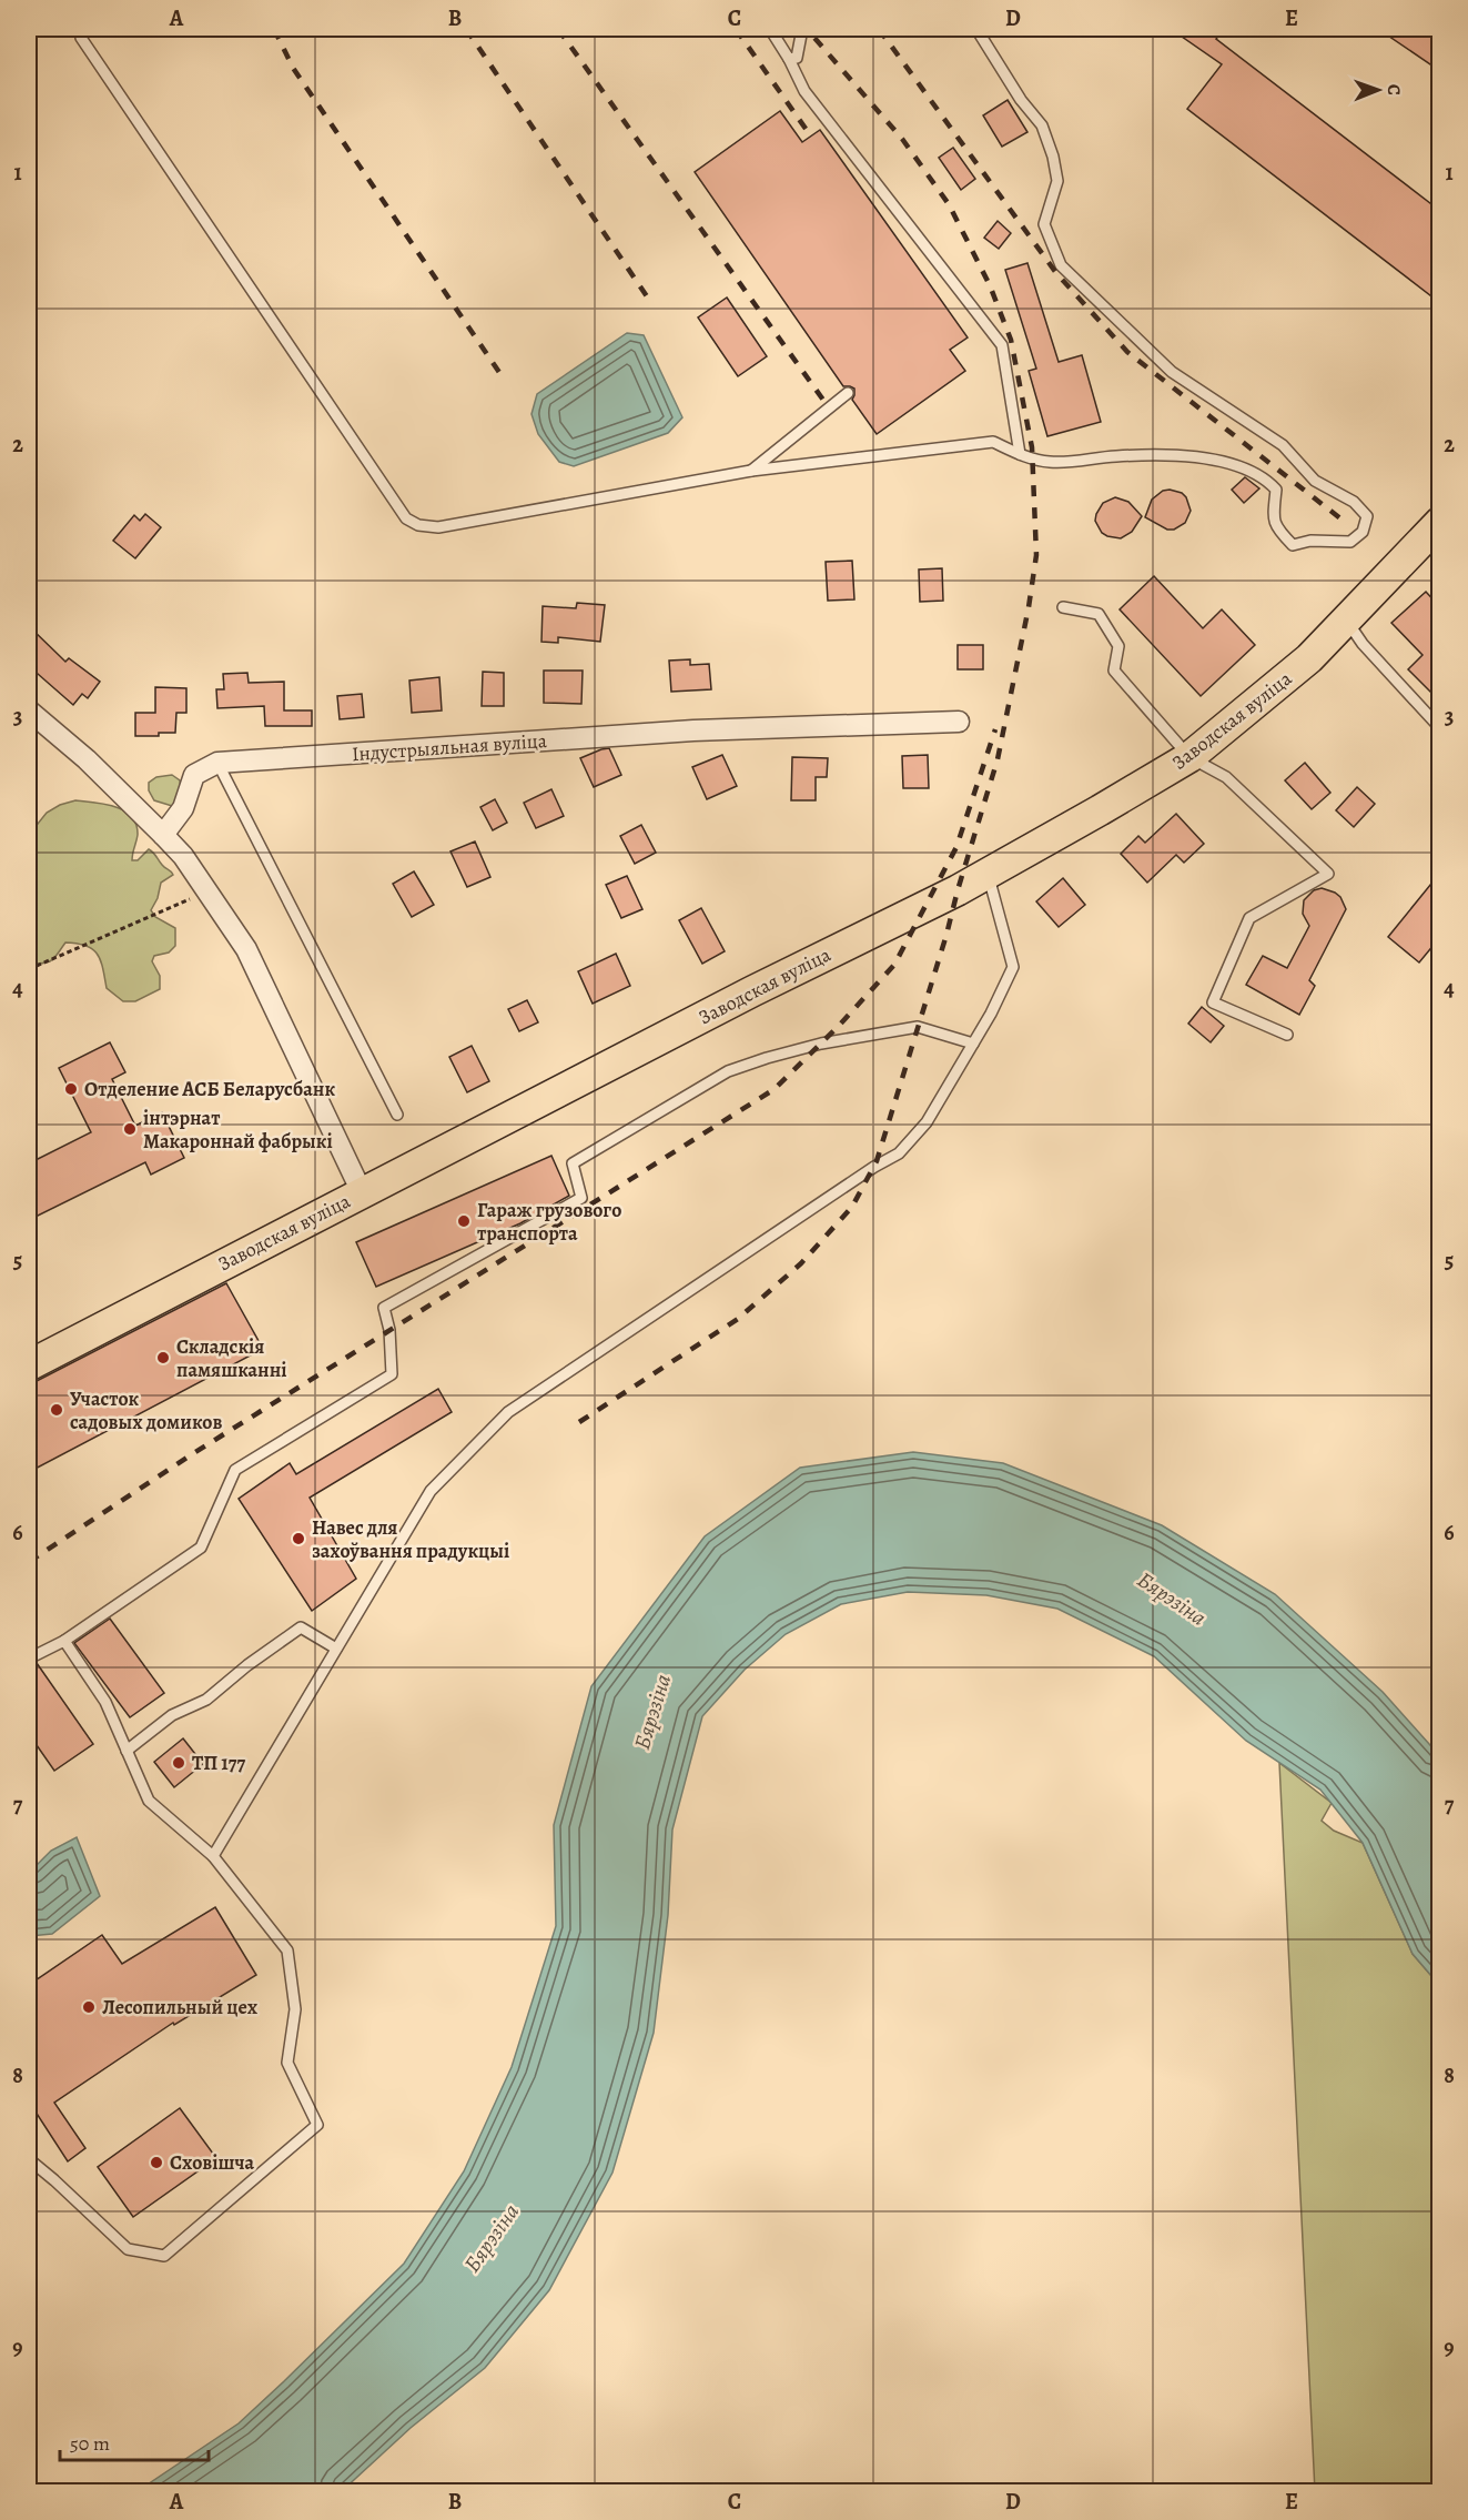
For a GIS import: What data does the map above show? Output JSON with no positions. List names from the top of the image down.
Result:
{
  "streets": {
    "main road": ["Заводская вуліца"],
    "street": ["Індустрыяльная вуліца"]
  },
  "water": ["Бярэзіна"],
  "places": [
    "Отделение АСБ Беларусбанк",
    "інтэрнат Макароннай фабрыкі",
    "Гараж грузового транспорта",
    "Складскія памяшканні",
    "Участок садовых домиков",
    "Навес для захоўвання прадукцыі",
    "ТП 177",
    "Лесопильный цех",
    "Сховішча"
  ],
  "scale_bar": "50 m",
  "north": "right",
  "grid": {
    "columns": [
      "A",
      "B",
      "C",
      "D",
      "E"
    ],
    "rows": [
      "1",
      "2",
      "3",
      "4",
      "5",
      "6",
      "7",
      "8",
      "9"
    ]
  }
}
